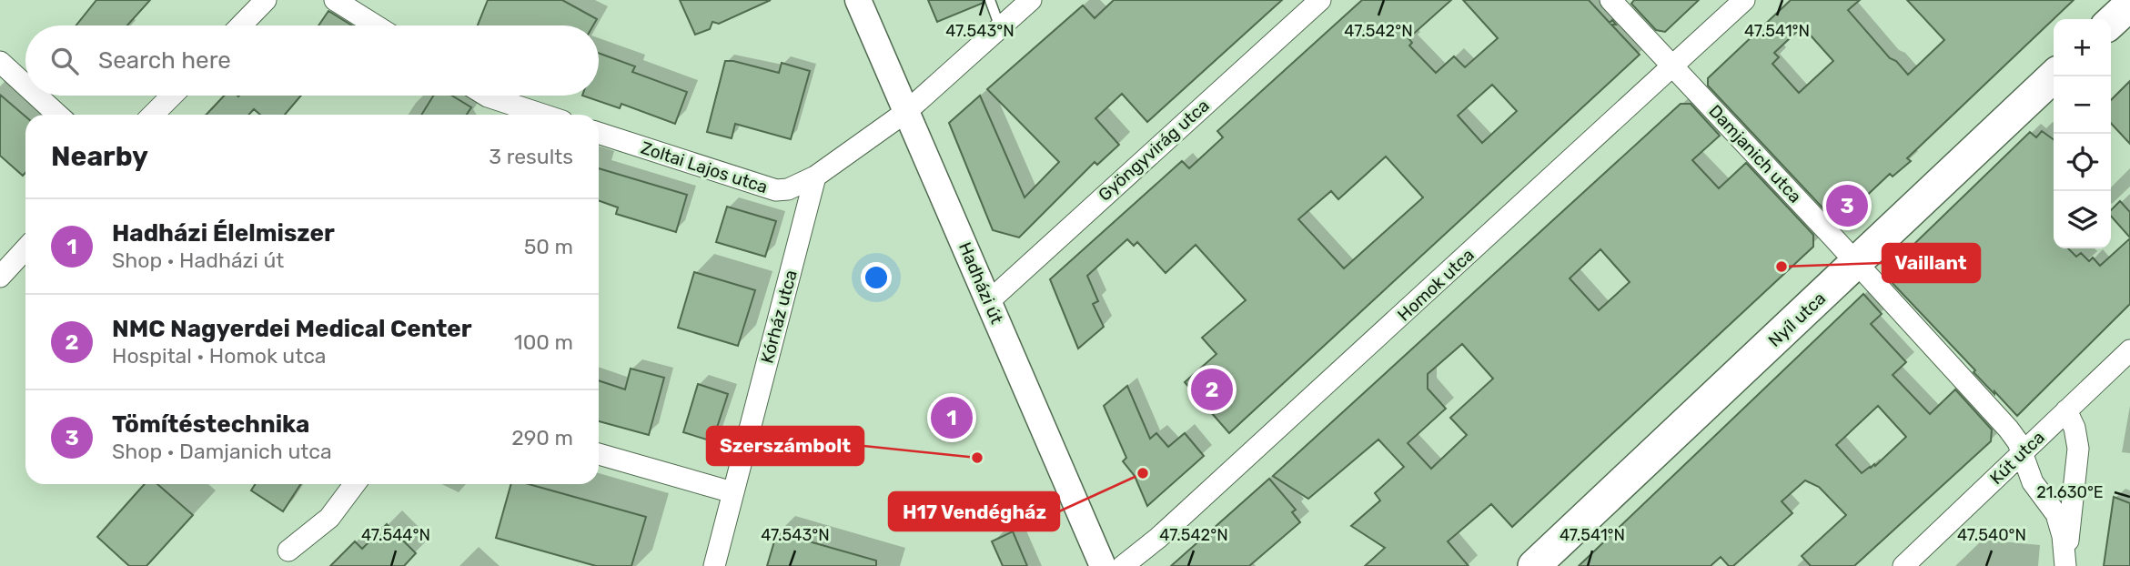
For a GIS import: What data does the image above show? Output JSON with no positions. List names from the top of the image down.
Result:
{
  "streets": {
    "main road": ["Nyíl utca"],
    "street": [
      "Gyöngyvirág utca",
      "Damjanich utca",
      "Zoltai Lajos utca",
      "Hadházi út",
      "Homok utca",
      "Kórház utca",
      "Kút utca"
    ]
  },
  "crossings": [
    ["Gyöngyvirág utca", "Hadházi út"],
    ["Damjanich utca", "Homok utca"],
    ["Damjanich utca", "Nyíl utca"],
    ["Damjanich utca", "Kút utca"],
    ["Zoltai Lajos utca", "Kórház utca"]
  ],
  "places": ["Vaillant", "Szerszámbolt", "H17 Vendégház"],
  "page": {
    "map_buttons": ["+", "−"],
    "search": "Search here",
    "heading": ["Nearby", "3 results"],
    "pins": ["3", "2", "1"],
    "list": [
      {
        "mark": "1",
        "name": "Hadházi Élelmiszer",
        "note": "Shop · Hadházi út",
        "value": "50 m"
      },
      {
        "mark": "2",
        "name": "NMC Nagyerdei Medical Center",
        "note": "Hospital · Homok utca",
        "value": "100 m"
      },
      {
        "mark": "3",
        "name": "Tömítéstechnika",
        "note": "Shop · Damjanich utca",
        "value": "290 m"
      }
    ]
  },
  "coordinates": [
    "47.543°N",
    "47.542°N",
    "47.541°N",
    "21.630°E",
    "47.544°N",
    "47.540°N"
  ]
}
